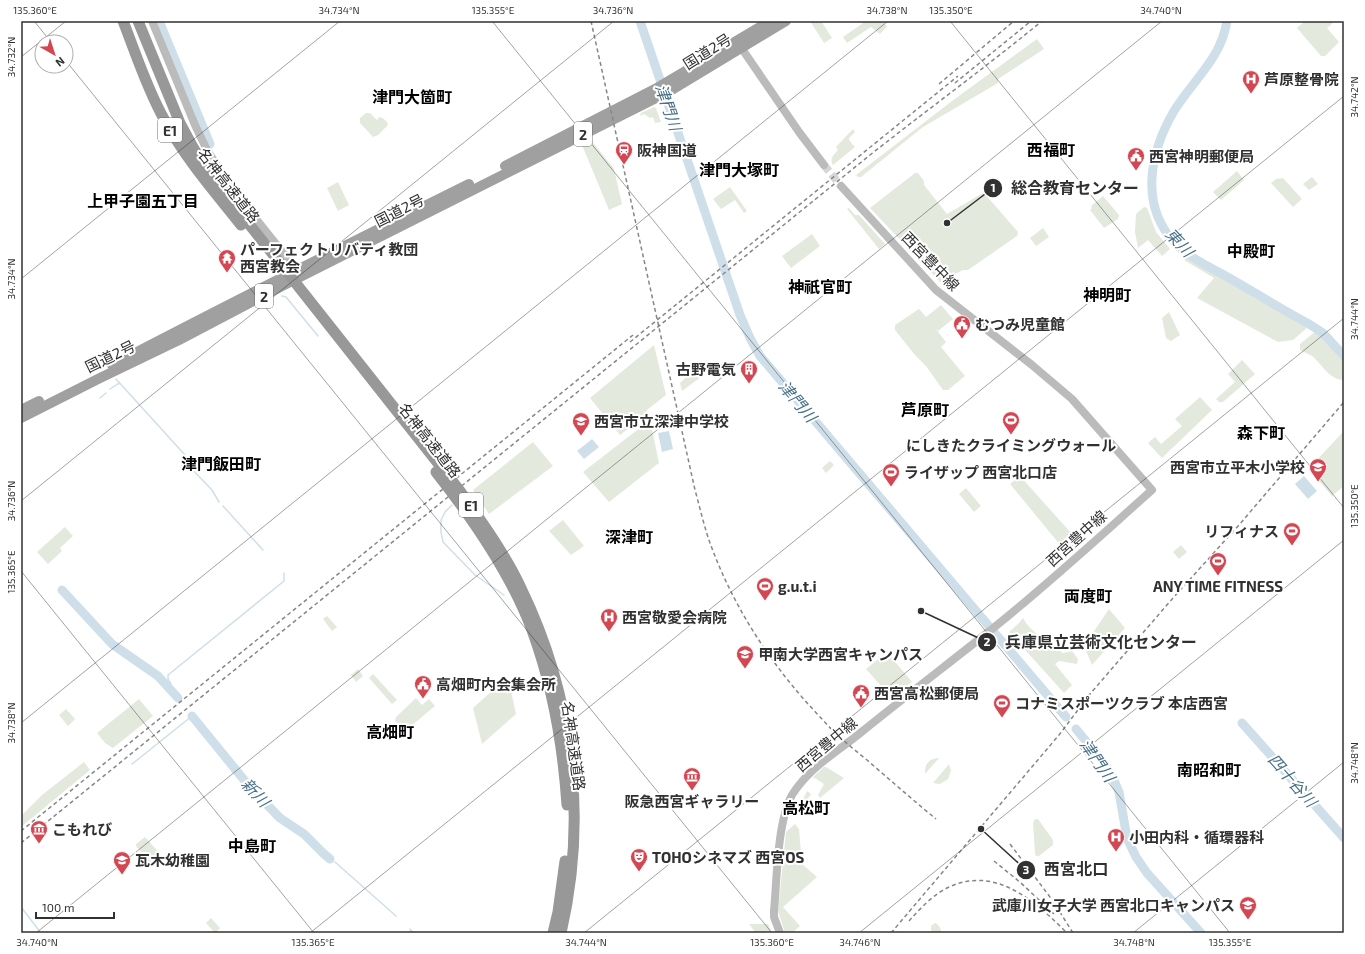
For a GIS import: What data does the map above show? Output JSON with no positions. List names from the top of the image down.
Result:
{
  "streets": {
    "highway": [
      "国道2号",
      "E1",
      "2",
      "名神高速道路"
    ],
    "main road": ["西宮豊中線"]
  },
  "districts": [
    "津門大箇町",
    "西福町",
    "津門大塚町",
    "上甲子園五丁目",
    "中殿町",
    "神祇官町",
    "神明町",
    "芦原町",
    "森下町",
    "津門飯田町",
    "深津町",
    "両度町",
    "高畑町",
    "南昭和町",
    "高松町",
    "中島町"
  ],
  "water": [
    "津門川",
    "東川",
    "四十谷川",
    "新川"
  ],
  "places": {
    "hospital": ["芦原整骨院", "西宮敬愛会病院", "小田内科・循環器科"],
    "station": ["阪神国道"],
    "public building": [
      "西宮神明郵便局",
      "むつみ児童館",
      "高畑町内会集会所",
      "西宮高松郵便局"
    ],
    "other": ["総合教育センター", "兵庫県立芸術文化センター", "西宮北口"],
    "temple": ["パーフェクトリバティ教団 西宮教会"],
    "building": ["古野電気"],
    "sports": [
      "にしきたクライミングウォール",
      "ライザップ 西宮北口店",
      "リフィナス",
      "ANY TIME FITNESS",
      "g.u.t.i",
      "コナミスポーツクラブ 本店西宮"
    ],
    "school or university": [
      "西宮市立深津中学校",
      "西宮市立平木小学校",
      "甲南大学西宮キャンパス",
      "瓦木幼稚園",
      "武庫川女子大学 西宮北口キャンパス"
    ],
    "museum": ["阪急西宮ギャラリー", "こもれび"],
    "theatre": ["TOHOシネマズ 西宮OS"]
  },
  "scale_bar": "100 m",
  "north": "bottom right",
  "coordinates": [
    "135.360°E",
    "34.734°N",
    "135.355°E",
    "34.736°N",
    "34.738°N",
    "135.350°E",
    "34.740°N",
    "34.732°N",
    "34.742°N",
    "34.744°N",
    "135.365°E",
    "34.748°N",
    "34.746°N"
  ]
}
